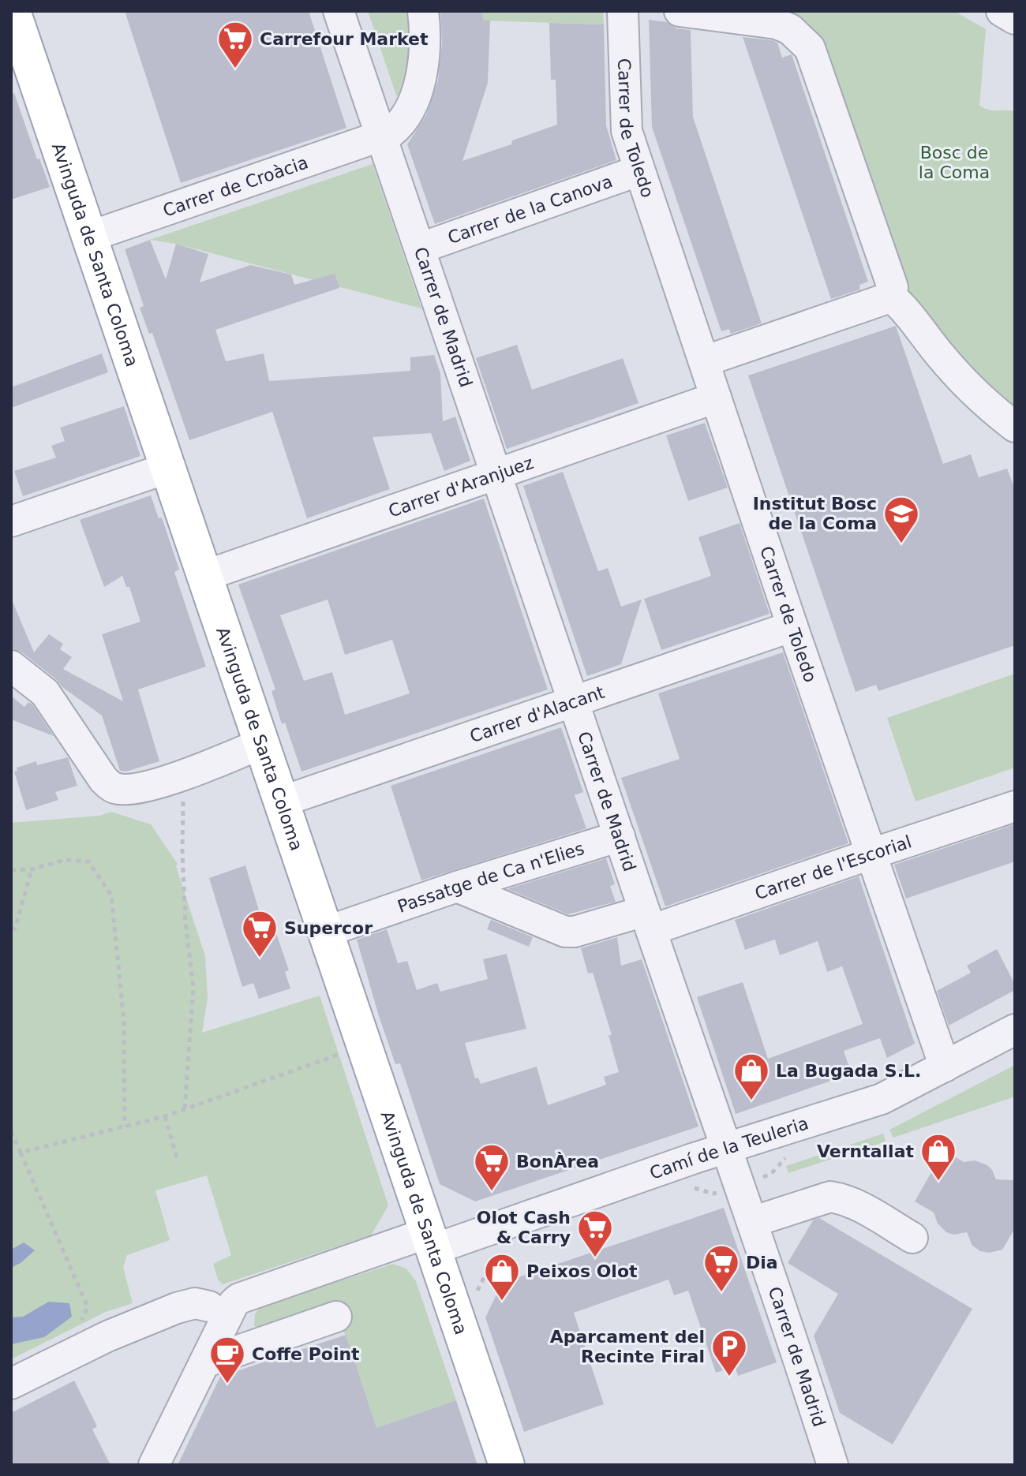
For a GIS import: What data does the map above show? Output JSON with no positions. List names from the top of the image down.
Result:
{
  "streets": {
    "main road": ["Avinguda de Santa Coloma"],
    "street": [
      "Carrer de Toledo",
      "Carrer de Croàcia",
      "Carrer de la Canova",
      "Carrer de Madrid",
      "Carrer d'Aranjuez",
      "Carrer d'Alacant",
      "Carrer de l'Escorial",
      "Passatge de Ca n'Elies",
      "Camí de la Teuleria"
    ]
  },
  "crossings": [
    ["Carrer de Toledo", "Carrer de la Canova"],
    ["Carrer de Toledo", "Carrer d'Aranjuez"],
    ["Carrer de Toledo", "Carrer d'Alacant"],
    ["Carrer de Toledo", "Carrer de l'Escorial"],
    ["Carrer de Toledo", "Camí de la Teuleria"],
    ["Carrer de Croàcia", "Avinguda de Santa Coloma"],
    ["Carrer de Croàcia", "Carrer de Madrid"],
    ["Carrer de la Canova", "Carrer de Madrid"],
    ["Avinguda de Santa Coloma", "Carrer d'Aranjuez"],
    ["Avinguda de Santa Coloma", "Carrer d'Alacant"],
    ["Avinguda de Santa Coloma", "Passatge de Ca n'Elies"],
    ["Avinguda de Santa Coloma", "Camí de la Teuleria"],
    ["Carrer de Madrid", "Carrer d'Aranjuez"],
    ["Carrer de Madrid", "Carrer d'Alacant"],
    ["Carrer de Madrid", "Carrer de l'Escorial"],
    ["Carrer de Madrid", "Passatge de Ca n'Elies"],
    ["Carrer de Madrid", "Camí de la Teuleria"],
    ["Carrer de l'Escorial", "Passatge de Ca n'Elies"]
  ],
  "parks": ["Bosc de la Coma"],
  "places": {
    "supermarket": [
      "Carrefour Market",
      "Supercor",
      "BonÀrea",
      "Olot Cash & Carry",
      "Dia"
    ],
    "school or university": ["Institut Bosc de la Coma"],
    "shop": ["La Bugada S.L.", "Verntallat", "Peixos Olot"],
    "parking": ["Aparcament del Recinte Firal"],
    "cafe": ["Coffe Point"]
  }
}
